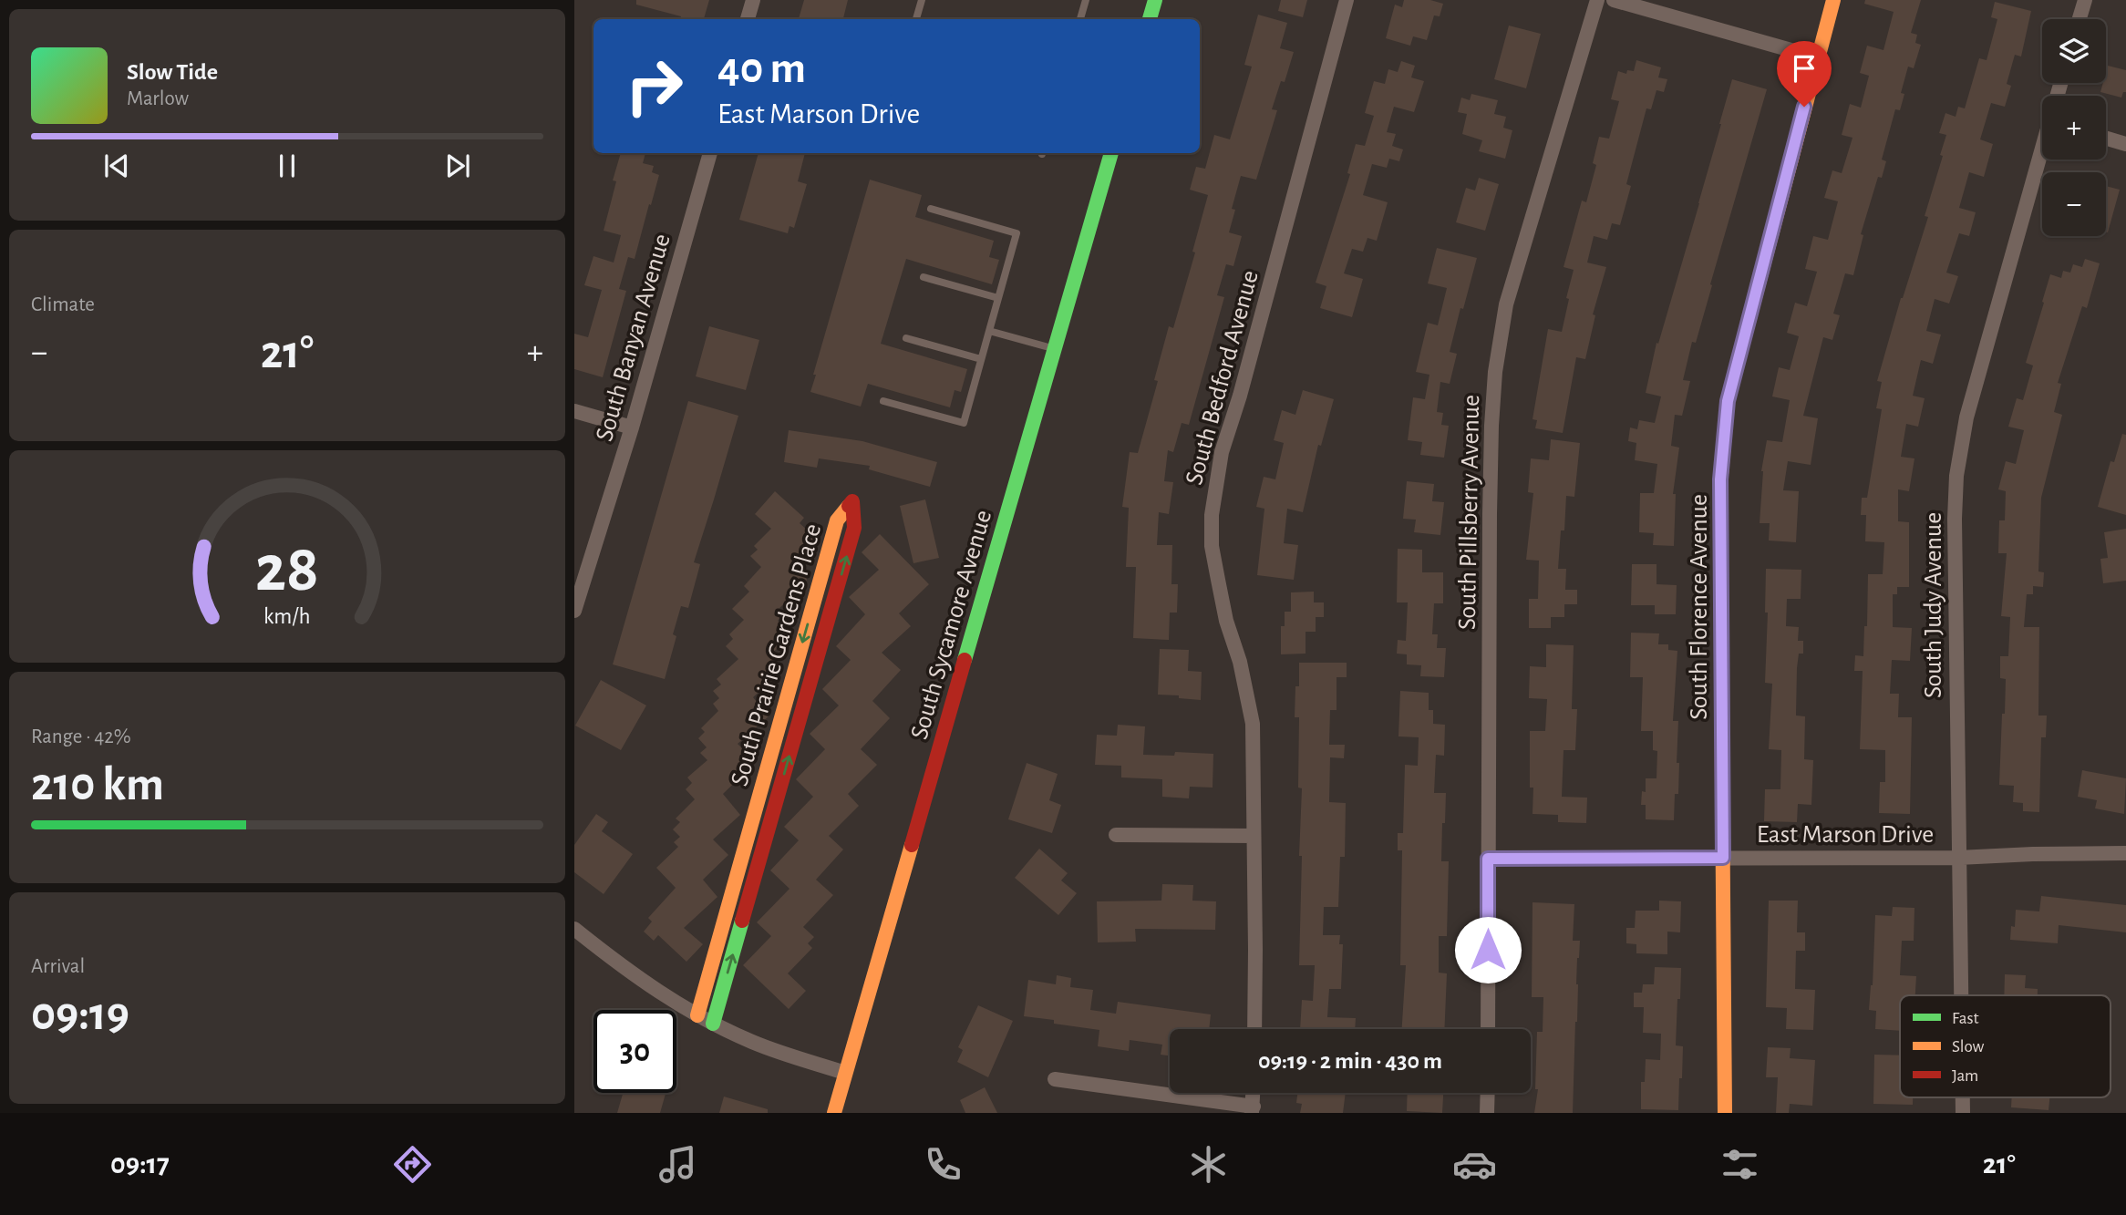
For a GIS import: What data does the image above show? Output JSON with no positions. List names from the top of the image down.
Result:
{
  "streets": {
    "street": [
      "South Banyan Avenue",
      "South Bedford Avenue",
      "South Pillsberry Avenue",
      "South Judy Avenue",
      "South Florence Avenue",
      "South Sycamore Avenue",
      "South Prairie Gardens Place",
      "East Marson Drive"
    ]
  },
  "crossings": [
    ["South Pillsberry Avenue", "East Marson Drive"],
    ["South Judy Avenue", "East Marson Drive"],
    ["South Florence Avenue", "East Marson Drive"]
  ],
  "legend": ["Fast", "Slow", "Jam"],
  "page": {
    "map_buttons": ["+", "−"],
    "turn": ["40 m", "East Marson Drive"],
    "song": ["Slow Tide", "Marlow"],
    "tile": [
      "Climate",
      ["Range · 42%", "210 km"],
      ["Arrival", "09:19"]
    ],
    "heat": ["−", "21°", "+"],
    "limit": "30",
    "trip": "09:19 · 2 min · 430 m",
    "tabs": ["09:17", "21°"],
    "gauge": ["28", "km/h"]
  }
}
